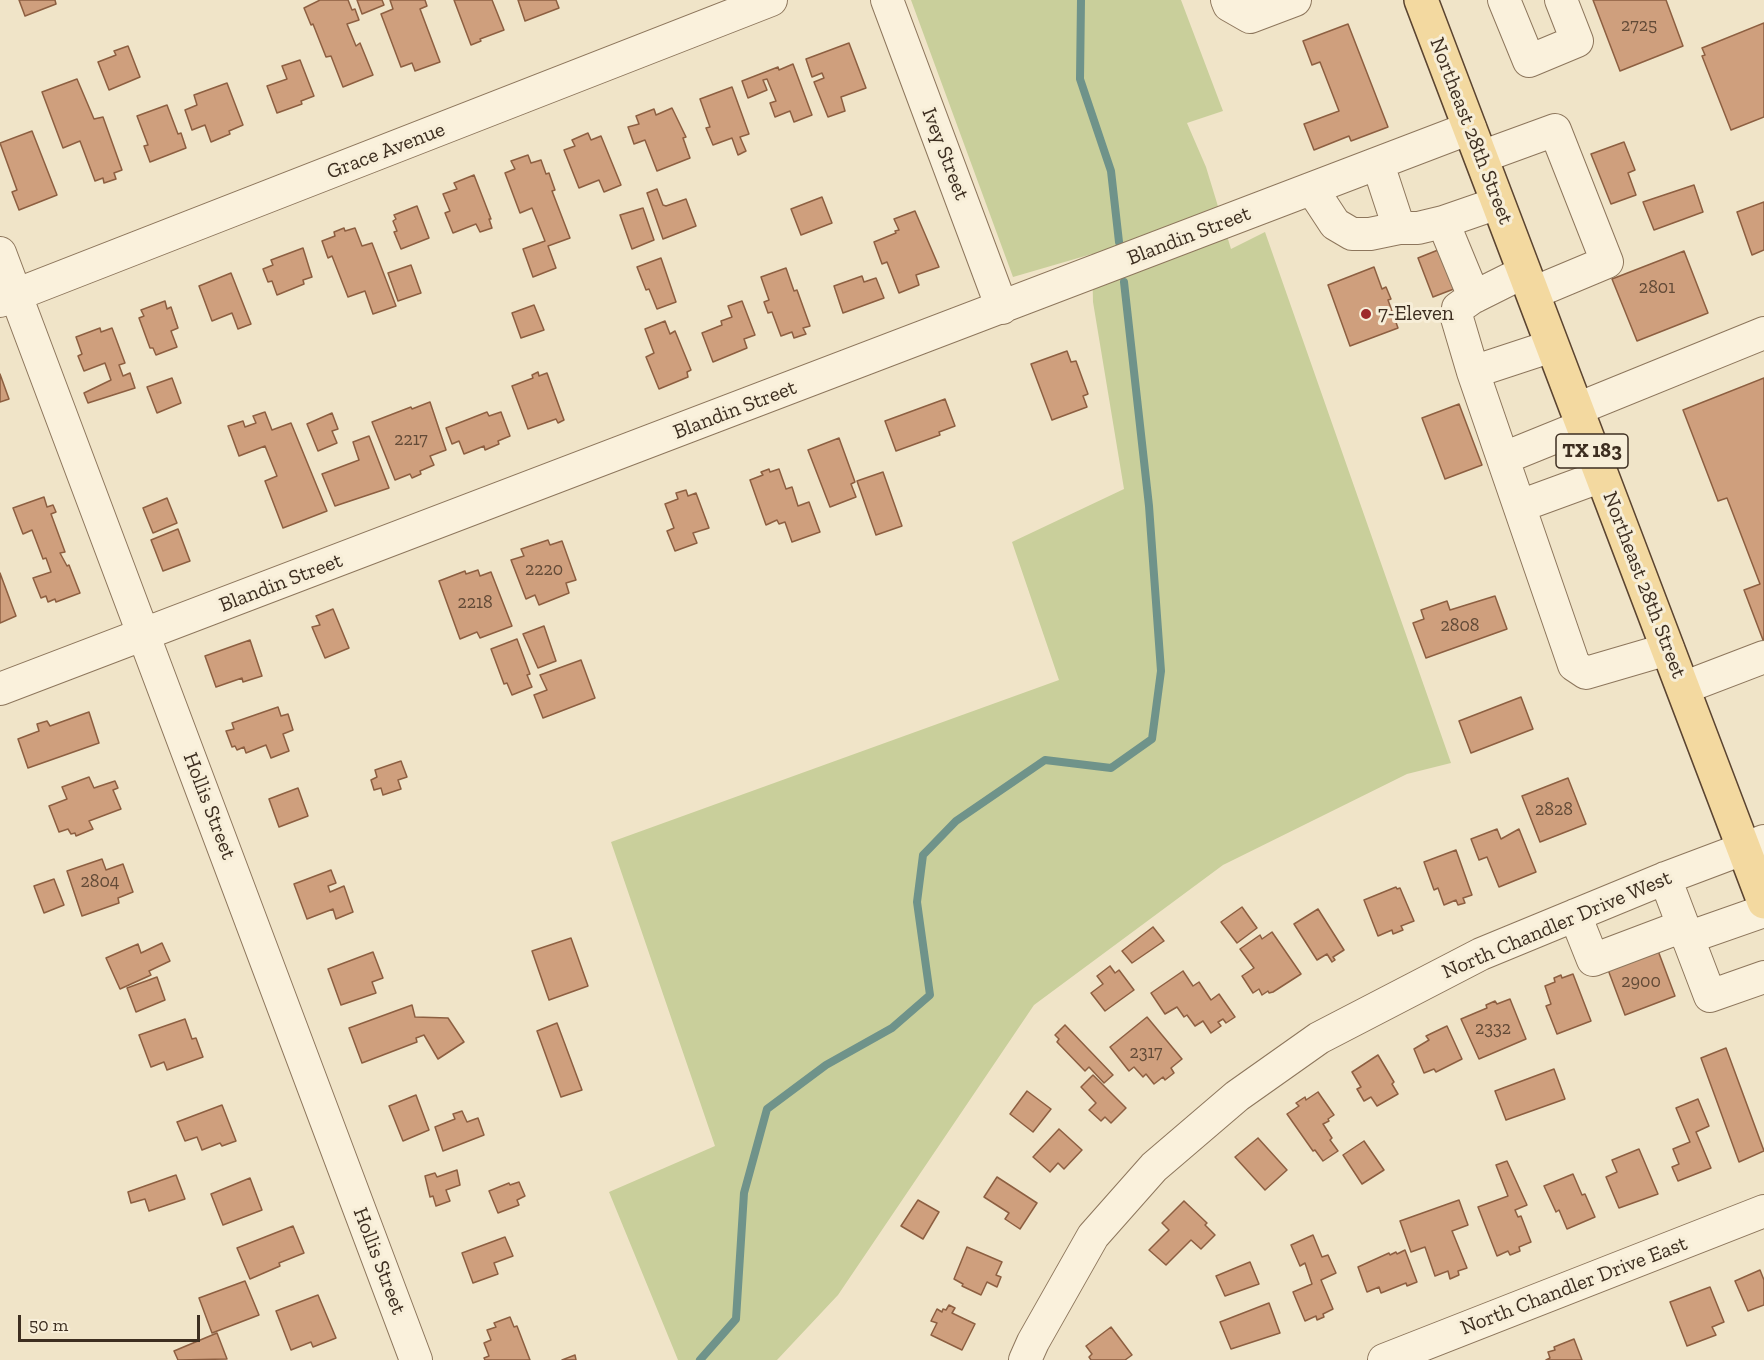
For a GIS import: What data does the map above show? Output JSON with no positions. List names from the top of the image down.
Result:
{
  "streets": {
    "main road": ["Northeast 28th Street", "TX 183"],
    "street": [
      "Grace Avenue",
      "Ivey Street",
      "Blandin Street",
      "Hollis Street",
      "North Chandler Drive West",
      "North Chandler Drive East"
    ]
  },
  "crossings": [
    ["Northeast 28th Street", "Blandin Street"],
    ["Northeast 28th Street", "North Chandler Drive West"],
    ["Grace Avenue", "Hollis Street"],
    ["Ivey Street", "Blandin Street"],
    ["Blandin Street", "Hollis Street"]
  ],
  "places": ["7-Eleven"],
  "house_numbers": [
    "2725",
    "2801",
    "2217",
    "2220",
    "2218",
    "2808",
    "2828",
    "2804",
    "2900",
    "2332",
    "2317"
  ],
  "scale_bar": "50 m"
}
